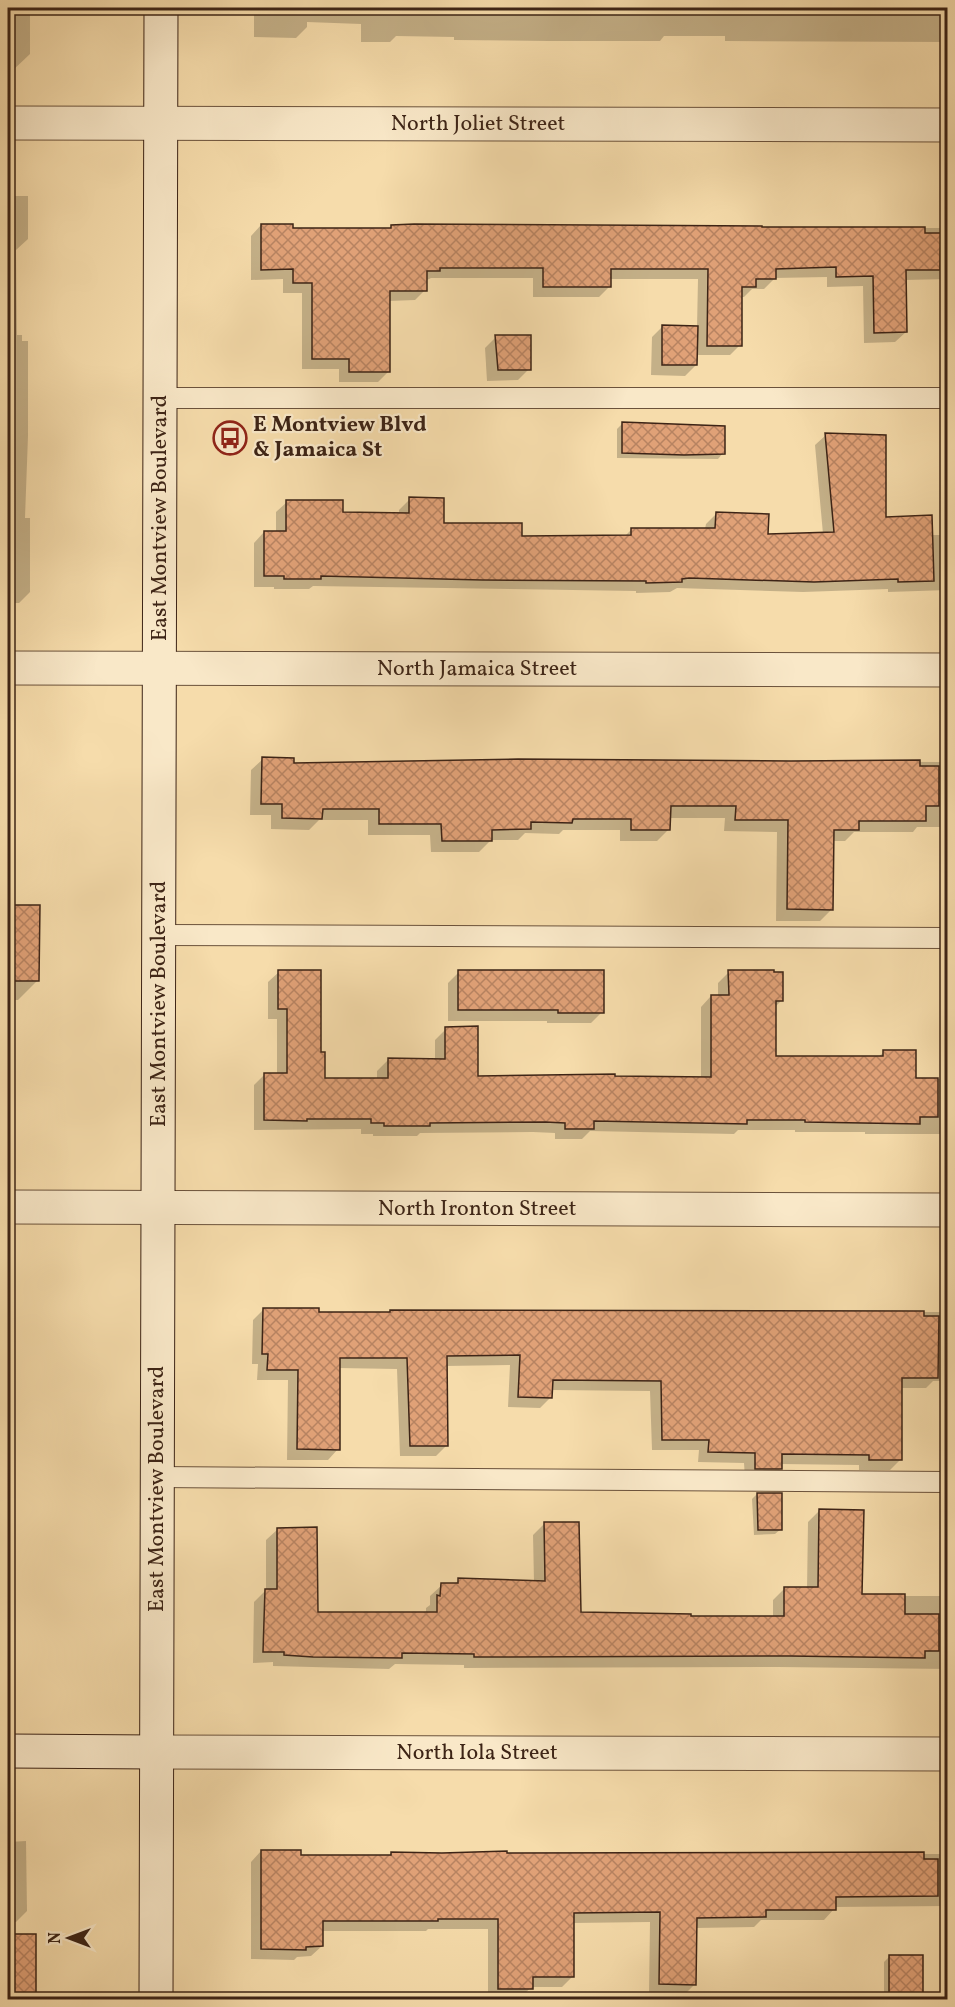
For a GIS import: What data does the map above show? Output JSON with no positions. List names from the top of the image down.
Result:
{
  "streets": {
    "street": [
      "North Joliet Street",
      "East Montview Boulevard",
      "North Jamaica Street",
      "North Ironton Street",
      "North Iola Street"
    ]
  },
  "crossings": [
    ["North Joliet Street", "East Montview Boulevard"],
    ["East Montview Boulevard", "North Jamaica Street"],
    ["East Montview Boulevard", "North Ironton Street"],
    ["East Montview Boulevard", "North Iola Street"]
  ],
  "places": {
    "bus stop": ["E Montview Blvd & Jamaica St"]
  },
  "north": "left"
}
